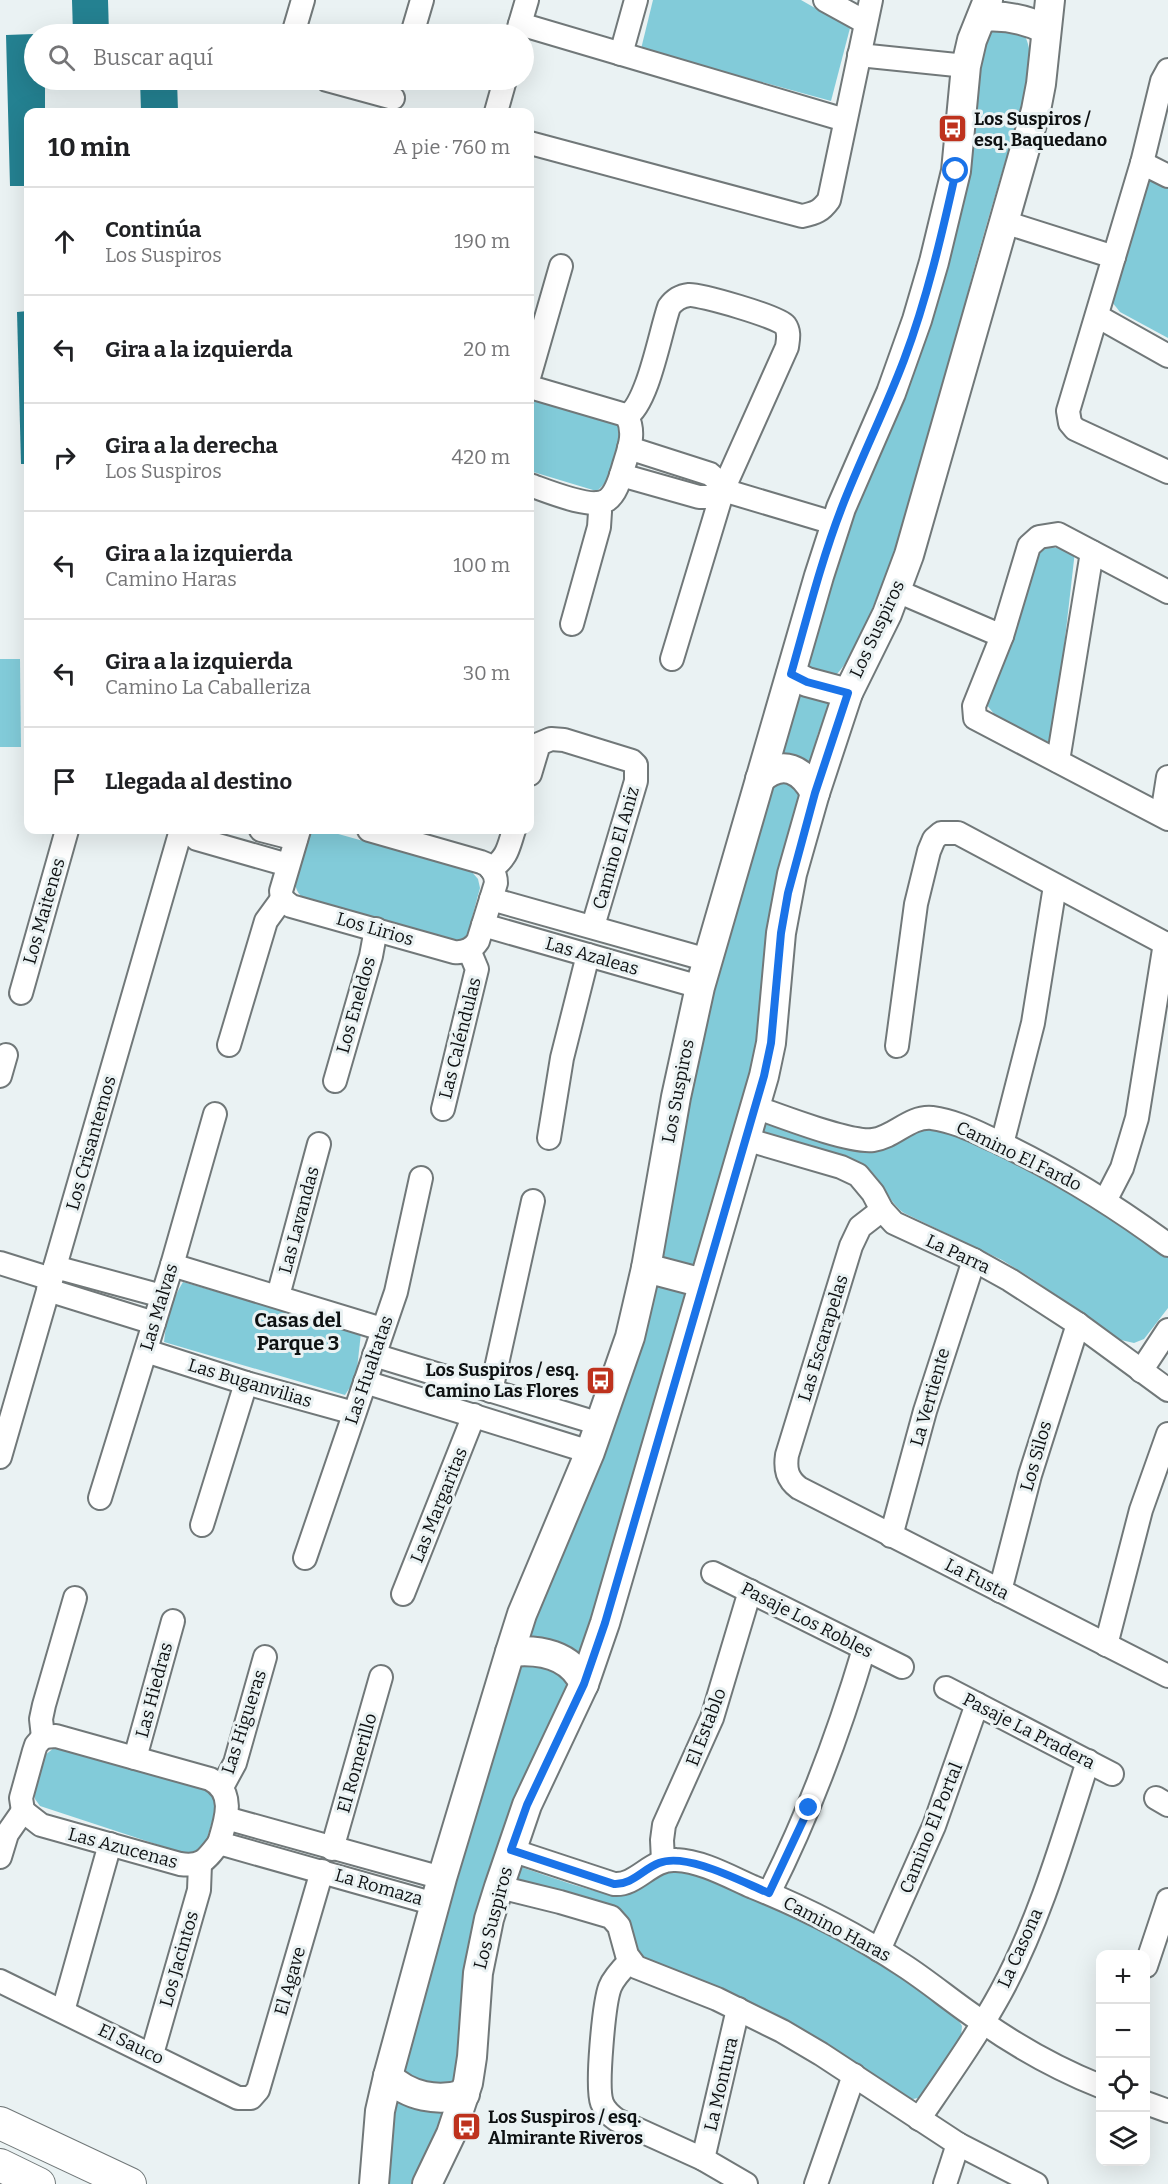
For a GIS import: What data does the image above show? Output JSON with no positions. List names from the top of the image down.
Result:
{
  "streets": {
    "street": [
      "Los Suspiros",
      "Camino El Aniz",
      "Los Maitenes",
      "Los Lirios",
      "Las Azaleas",
      "Los Eneldos",
      "Las Caléndulas",
      "Los Crisantemos",
      "Camino El Fardo",
      "Las Lavandas",
      "La Parra",
      "Las Malvas",
      "Las Escarapelas",
      "Las Hualtatas",
      "Las Buganvilias",
      "La Vertiente",
      "Los Silos",
      "Las Margaritas",
      "La Fusta",
      "Pasaje Los Robles",
      "Las Hiedras",
      "Las Higueras",
      "El Establo",
      "Pasaje La Pradera",
      "El Romerillo",
      "Camino El Portal",
      "Las Azucenas",
      "La Romaza",
      "Camino Haras",
      "La Casona",
      "Los Jacintos",
      "El Agave",
      "El Sauco",
      "La Montura"
    ]
  },
  "crossings": [
    ["Los Suspiros", "Las Azaleas"],
    ["Los Suspiros", "Camino El Fardo"],
    ["Los Suspiros", "La Parra"],
    ["Los Suspiros", "La Romaza"],
    ["Camino El Aniz", "Las Azaleas"],
    ["Los Lirios", "Los Eneldos"],
    ["Los Lirios", "Las Caléndulas"],
    ["Las Azaleas", "Las Caléndulas"],
    ["La Parra", "Las Escarapelas"],
    ["La Parra", "La Vertiente"],
    ["La Parra", "Los Silos"],
    ["Las Malvas", "Las Buganvilias"],
    ["Las Escarapelas", "La Fusta"],
    ["Las Hualtatas", "Las Buganvilias"],
    ["La Vertiente", "La Fusta"],
    ["Los Silos", "La Fusta"],
    ["Pasaje Los Robles", "El Establo"],
    ["El Establo", "Camino Haras"],
    ["Pasaje La Pradera", "Camino El Portal"],
    ["Pasaje La Pradera", "La Casona"],
    ["El Romerillo", "La Romaza"],
    ["Camino El Portal", "Camino Haras"],
    ["Las Azucenas", "Los Jacintos"],
    ["La Romaza", "El Agave"],
    ["Camino Haras", "La Casona"],
    ["Los Jacintos", "El Sauco"],
    ["El Agave", "El Sauco"]
  ],
  "districts": ["Casas del Parque 3"],
  "places": {
    "bus stop": ["Los Suspiros / esq. Baquedano", "Los Suspiros / esq. Camino Las Flores", "Los Suspiros / esq. Almirante Riveros"]
  },
  "page": {
    "search": "Buscar aquí",
    "heading": ["10 min", "A pie · 760 m"],
    "list": [
      ["Continúa", "Los Suspiros", "190 m"],
      ["Gira a la izquierda", "20 m"],
      ["Gira a la derecha", "Los Suspiros", "420 m"],
      ["Gira a la izquierda", "Camino Haras", "100 m"],
      ["Gira a la izquierda", "Camino La Caballeriza", "30 m"],
      "Llegada al destino"
    ],
    "map_buttons": ["+", "−"]
  }
}
